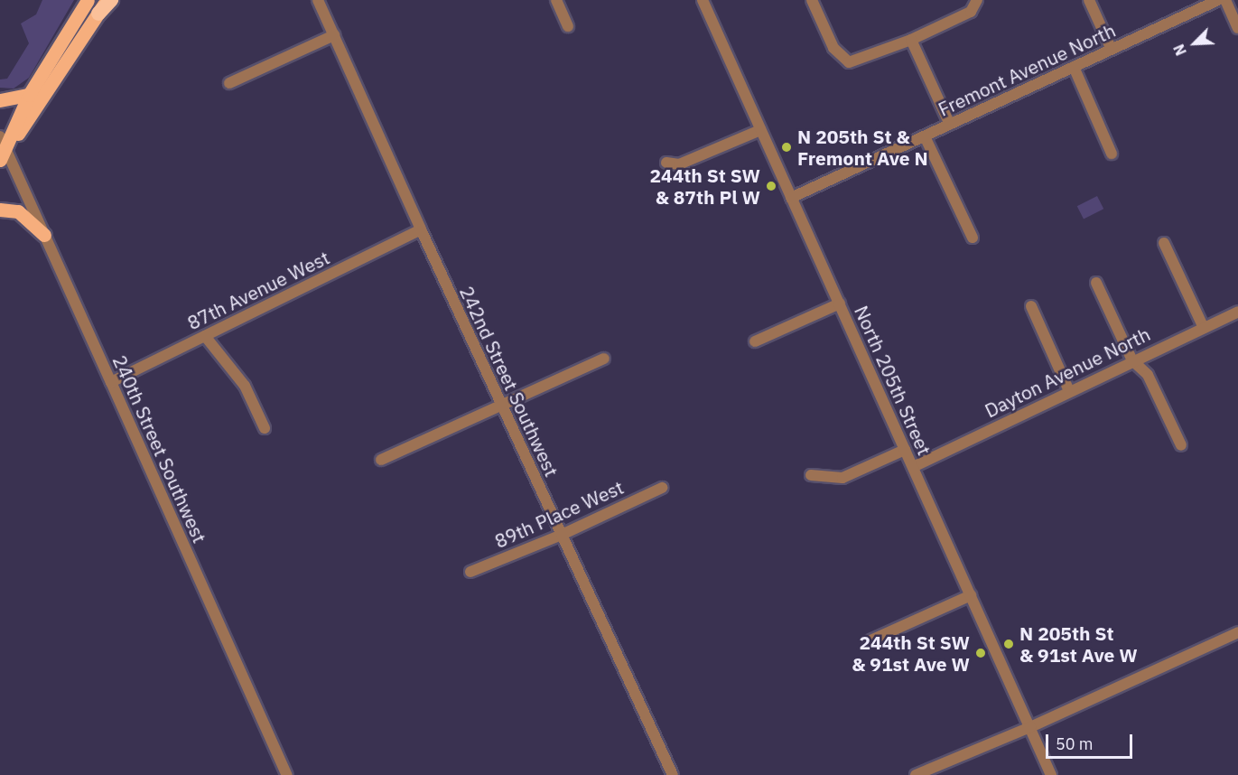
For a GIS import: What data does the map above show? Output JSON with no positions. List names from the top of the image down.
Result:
{
  "streets": {
    "street": [
      "Fremont Avenue North",
      "87th Avenue West",
      "Dayton Avenue North",
      "North 205th Street",
      "242nd Street Southwest",
      "240th Street Southwest",
      "89th Place West"
    ]
  },
  "crossings": [
    ["Fremont Avenue North", "North 205th Street"],
    ["87th Avenue West", "242nd Street Southwest"],
    ["87th Avenue West", "240th Street Southwest"],
    ["Dayton Avenue North", "North 205th Street"],
    ["242nd Street Southwest", "89th Place West"]
  ],
  "places": [
    "N 205th St & Fremont Ave N",
    "244th St SW & 87th Pl W",
    "N 205th St & 91st Ave W",
    "244th St SW & 91st Ave W"
  ],
  "scale_bar": "50 m",
  "north": "bottom left"
}
